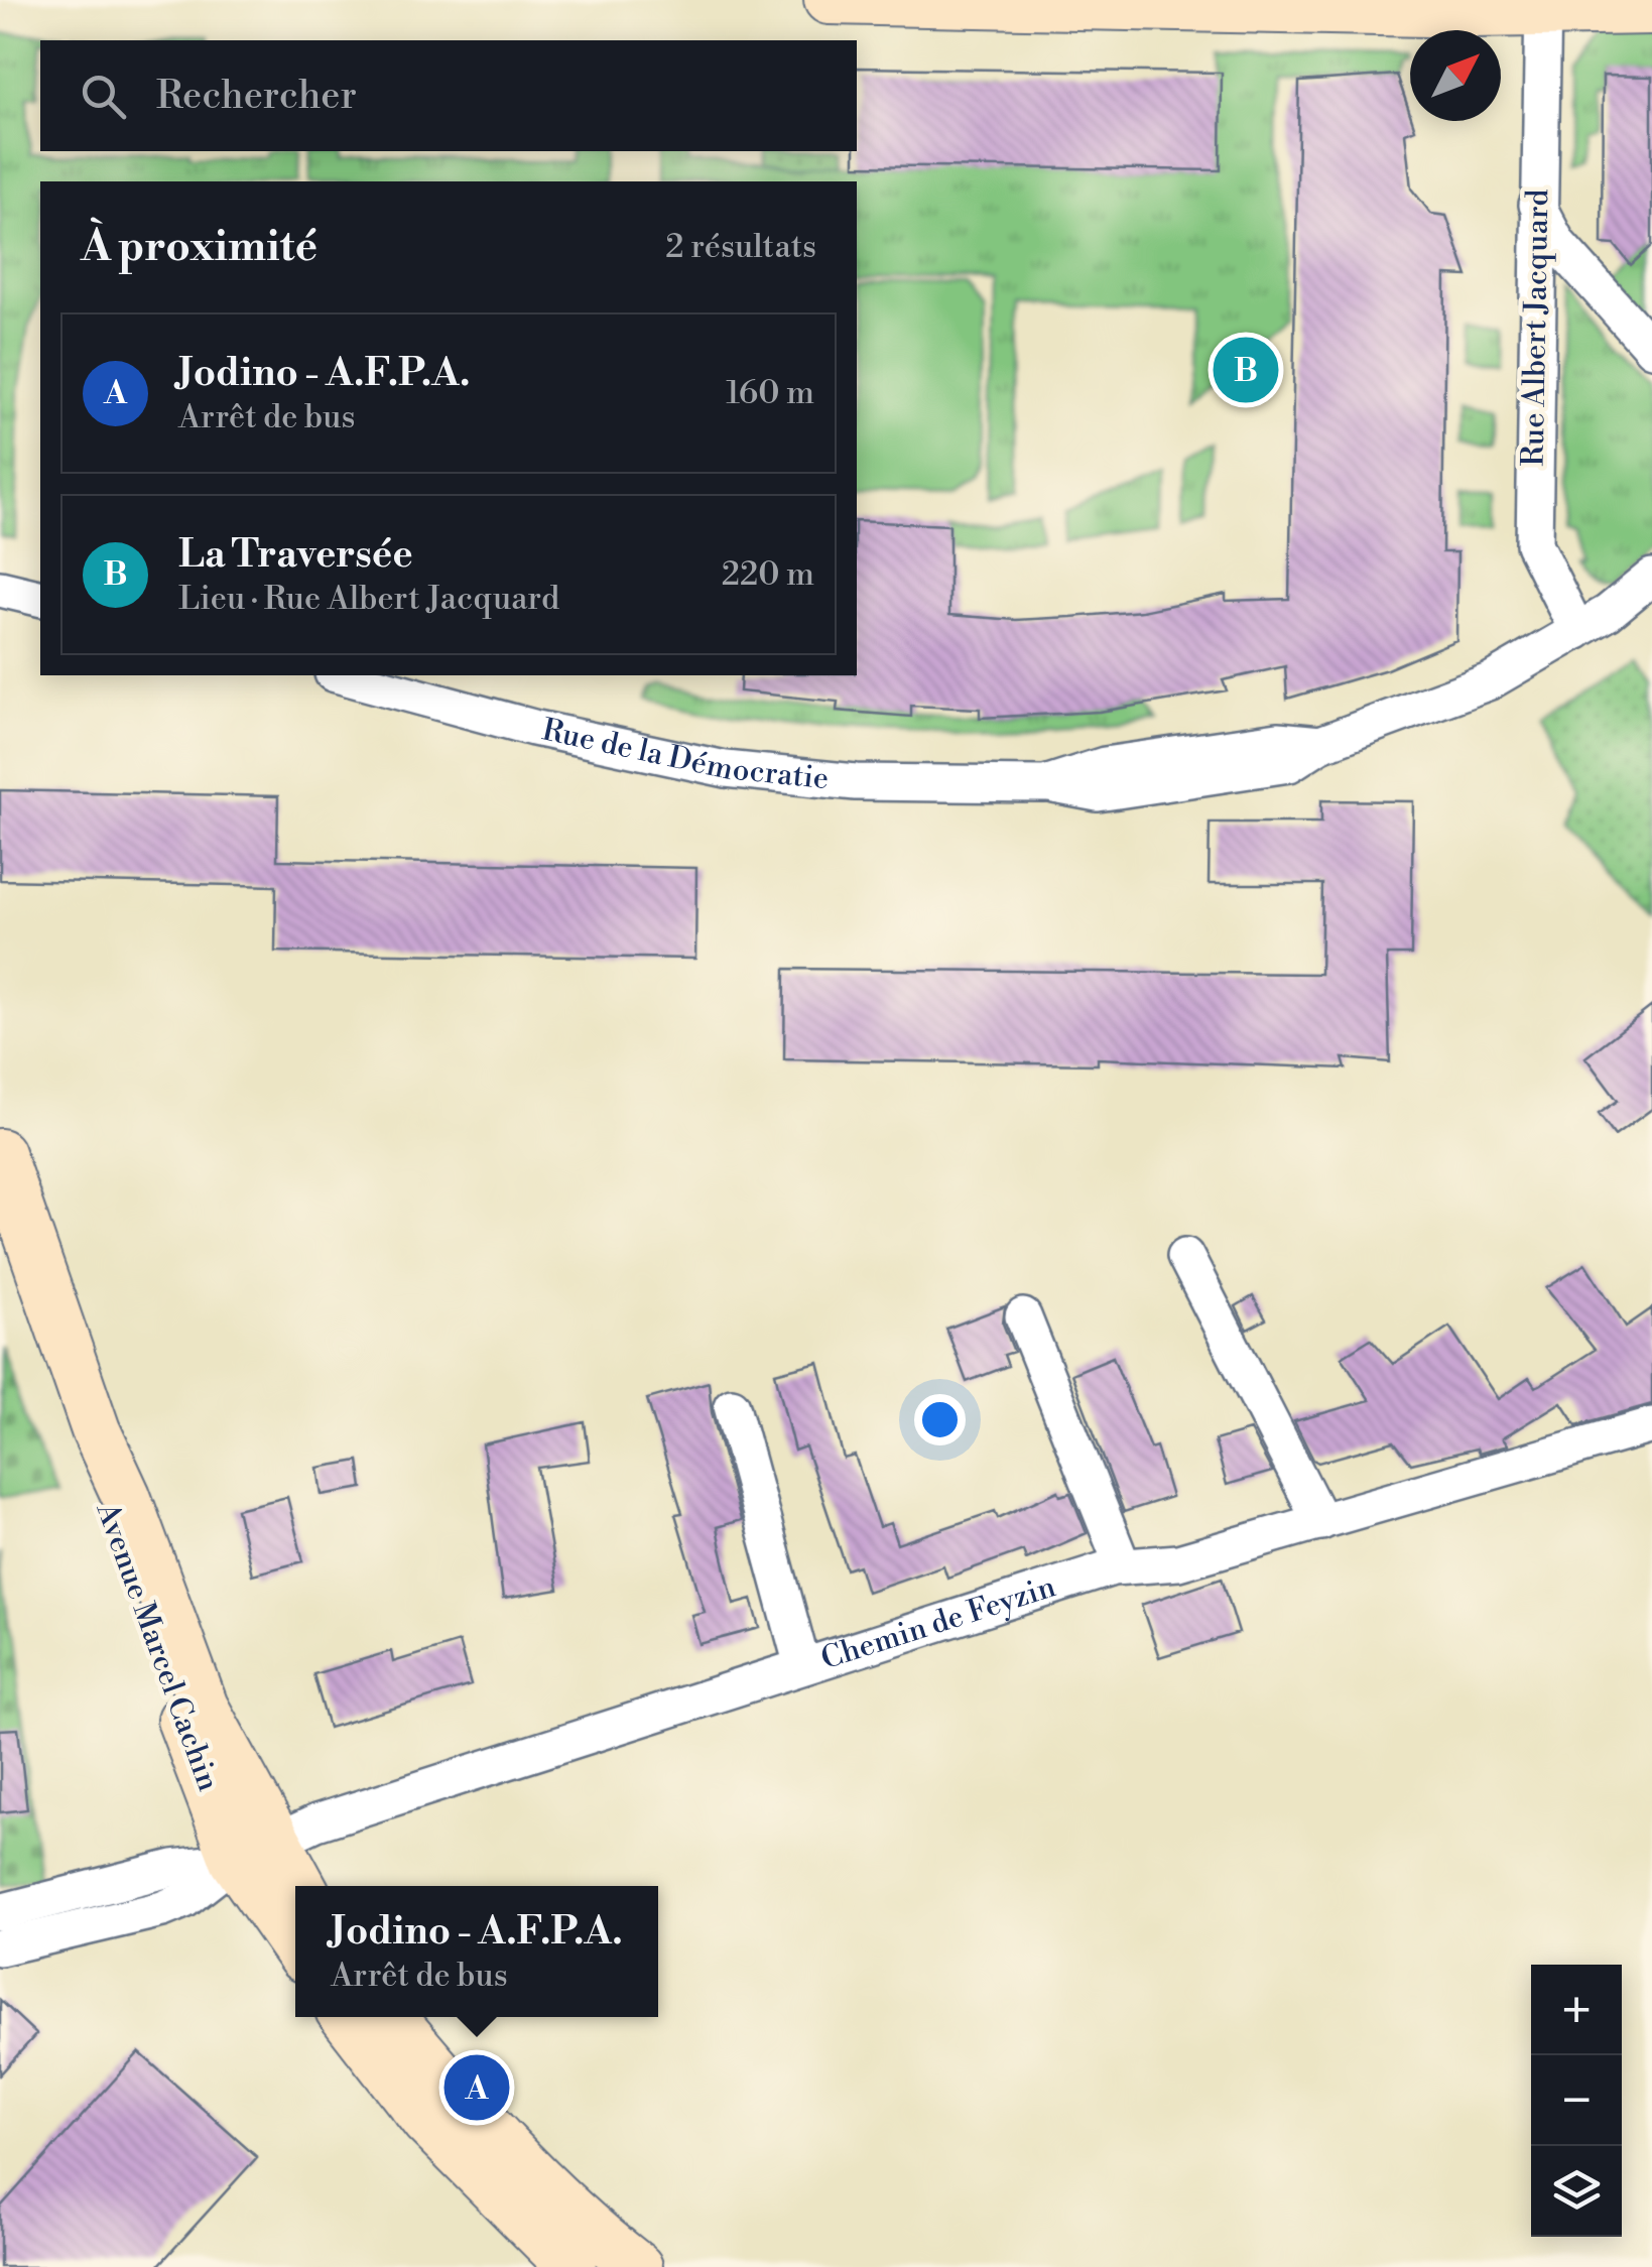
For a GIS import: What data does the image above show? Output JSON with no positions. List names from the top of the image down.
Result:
{
  "streets": {
    "street": [
      "Rue Albert Jacquard",
      "Rue de la Démocratie",
      "Chemin de Feyzin",
      "Avenue Marcel Cachin"
    ]
  },
  "crossings": [
    ["Rue Albert Jacquard", "Rue de la Démocratie"],
    ["Chemin de Feyzin", "Avenue Marcel Cachin"]
  ],
  "north": "top right",
  "page": {
    "search": "Rechercher",
    "heading": ["À proximité", "2 résultats"],
    "list": [
      {
        "mark": "A",
        "name": "Jodino - A.F.P.A.",
        "note": "Arrêt de bus",
        "value": "160 m"
      },
      {
        "mark": "B",
        "name": "La Traversée",
        "note": "Lieu · Rue Albert Jacquard",
        "value": "220 m"
      }
    ],
    "pins": ["B", "A"],
    "popup": ["Jodino - A.F.P.A.", "Arrêt de bus"],
    "map_buttons": ["+", "−"]
  }
}
